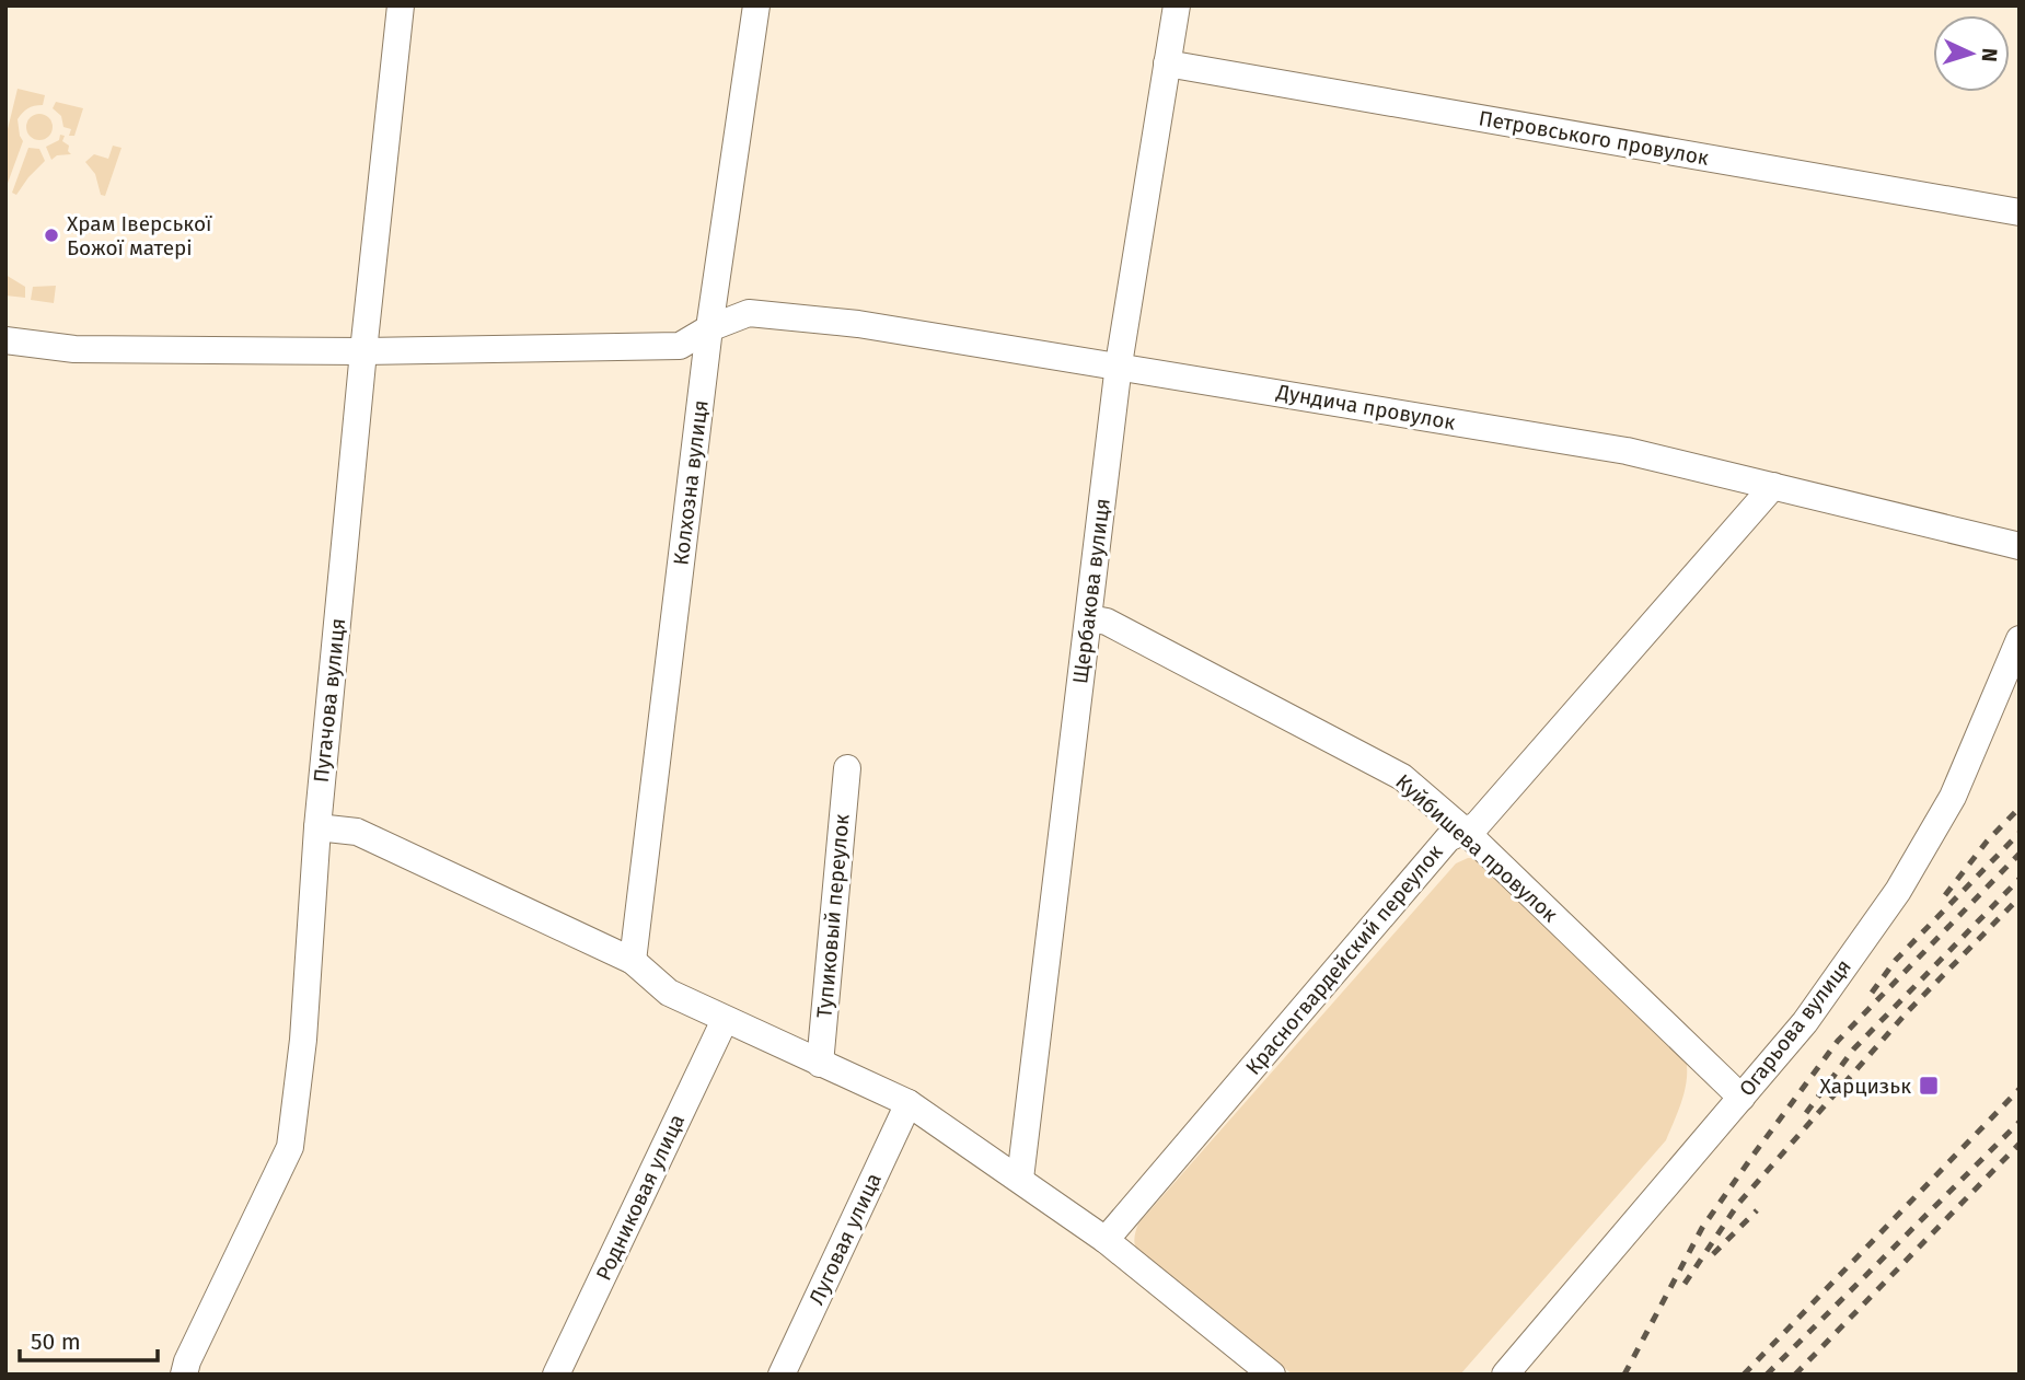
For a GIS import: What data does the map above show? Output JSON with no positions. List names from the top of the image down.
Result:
{
  "streets": {
    "street": [
      "Петровського провулок",
      "Дундича провулок",
      "Колхозна вулиця",
      "Щербакова вулиця",
      "Пугачова вулиця",
      "Куйбишева провулок",
      "Тупиковый переулок",
      "Красногвардейский переулок",
      "Огарьова вулиця",
      "Родниковая улица",
      "Луговая улица"
    ]
  },
  "crossings": [
    ["Петровського провулок", "Щербакова вулиця"],
    ["Дундича провулок", "Колхозна вулиця"],
    ["Дундича провулок", "Щербакова вулиця"],
    ["Дундича провулок", "Пугачова вулиця"],
    ["Дундича провулок", "Красногвардейский переулок"],
    ["Щербакова вулиця", "Куйбишева провулок"],
    ["Куйбишева провулок", "Красногвардейский переулок"],
    ["Куйбишева провулок", "Огарьова вулиця"]
  ],
  "places": {
    "other": ["Храм Іверської Божої матері"],
    "transit": ["Харцизьк"]
  },
  "scale_bar": "50 m",
  "north": "right"
}
